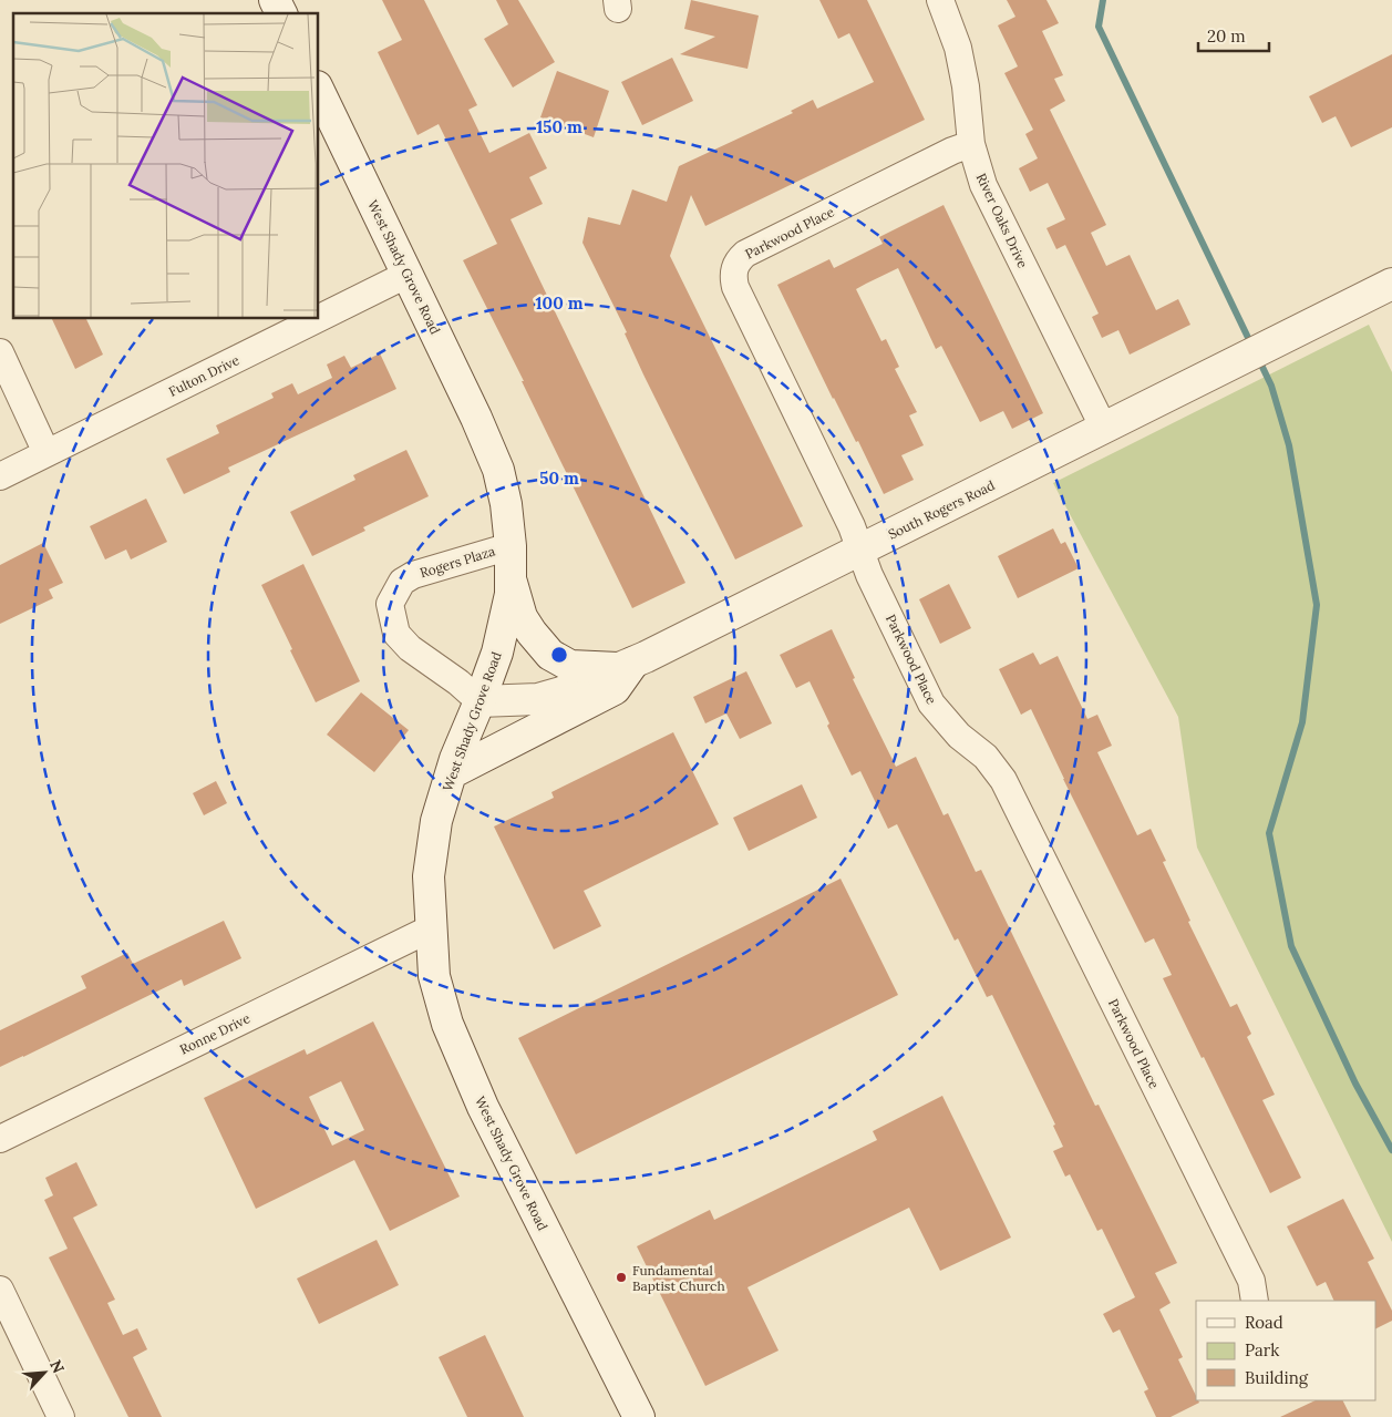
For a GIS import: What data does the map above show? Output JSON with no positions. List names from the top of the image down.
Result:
{
  "streets": {
    "main road": ["West Shady Grove Road", "South Rogers Road"],
    "street": [
      "River Oaks Drive",
      "Parkwood Place",
      "Fulton Drive",
      "Rogers Plaza",
      "Ronne Drive"
    ]
  },
  "crossings": [
    ["River Oaks Drive", "Parkwood Place"],
    ["River Oaks Drive", "South Rogers Road"],
    ["Parkwood Place", "South Rogers Road"],
    ["West Shady Grove Road", "Fulton Drive"],
    ["West Shady Grove Road", "South Rogers Road"],
    ["West Shady Grove Road", "Rogers Plaza"],
    ["West Shady Grove Road", "Ronne Drive"],
    ["South Rogers Road", "Rogers Plaza"]
  ],
  "places": ["Fundamental Baptist Church"],
  "legend": ["Road", "Park", "Building"],
  "scale_bar": "20 m",
  "north": "top right",
  "rings": ["150 m", "100 m", "50 m"]
}
